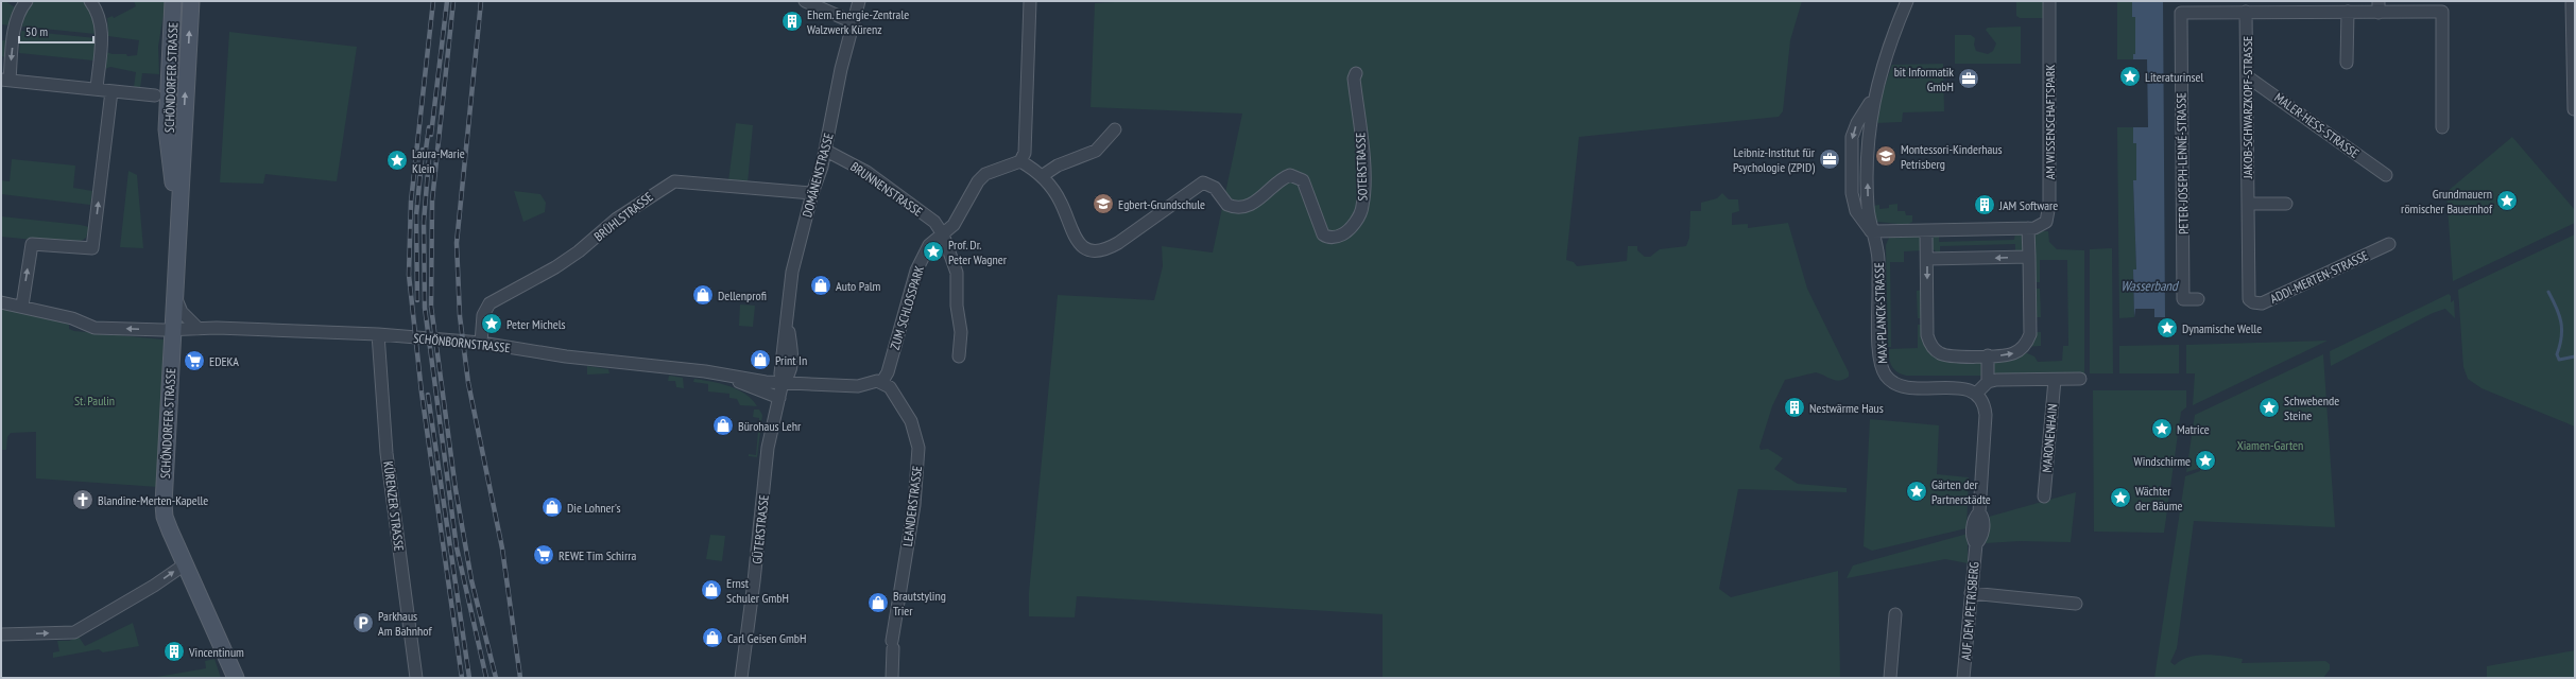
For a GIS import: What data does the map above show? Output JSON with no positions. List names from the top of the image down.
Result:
{
  "streets": {
    "main road": ["SCHÖNDORFER STRASSE"],
    "street": [
      "JAKOB-SCHWARZKOPF-STRASSE",
      "AM WISSENSCHAFTSPARK",
      "MALER-HESS-STRASSE",
      "PETER-JOSEPH-LENNÉ-STRASSE",
      "SOTERSTRASSE",
      "DOMÄNENSTRASSE",
      "BRUNNENSTRASSE",
      "BRÜHLSTRASSE",
      "ADDI-MERTEN-STRASSE",
      "ZUM SCHLOSSPARK",
      "MAX-PLANCK-STRASSE",
      "SCHÖNBORNSTRASSE",
      "MARONENHAIN",
      "KÜRENZER STRASSE",
      "LEANDERSTRASSE",
      "GÜTERSTRASSE",
      "AUF DEM PETRISBERG"
    ]
  },
  "crossings": [
    ["SCHÖNDORFER STRASSE", "SCHÖNBORNSTRASSE"],
    ["JAKOB-SCHWARZKOPF-STRASSE", "MALER-HESS-STRASSE"],
    ["JAKOB-SCHWARZKOPF-STRASSE", "PETER-JOSEPH-LENNÉ-STRASSE"],
    ["JAKOB-SCHWARZKOPF-STRASSE", "ADDI-MERTEN-STRASSE"],
    ["AM WISSENSCHAFTSPARK", "MAX-PLANCK-STRASSE"],
    ["SOTERSTRASSE", "ZUM SCHLOSSPARK"],
    ["DOMÄNENSTRASSE", "BRUNNENSTRASSE"],
    ["DOMÄNENSTRASSE", "BRÜHLSTRASSE"],
    ["DOMÄNENSTRASSE", "SCHÖNBORNSTRASSE"],
    ["DOMÄNENSTRASSE", "GÜTERSTRASSE"],
    ["BRUNNENSTRASSE", "ZUM SCHLOSSPARK"],
    ["BRÜHLSTRASSE", "SCHÖNBORNSTRASSE"],
    ["ZUM SCHLOSSPARK", "LEANDERSTRASSE"],
    ["MAX-PLANCK-STRASSE", "AUF DEM PETRISBERG"],
    ["SCHÖNBORNSTRASSE", "KÜRENZER STRASSE"],
    ["SCHÖNBORNSTRASSE", "GÜTERSTRASSE"]
  ],
  "water": ["Wasserband"],
  "parks": ["St. Paulin", "Xiamen-Garten"],
  "places": {
    "building": [
      "Ehem. Energie-Zentrale Walzwerk Kürenz",
      "JAM Software",
      "Nestwärme Haus",
      "Vincentinum"
    ],
    "place": [
      "Literaturinsel",
      "Laura-Marie Klein",
      "Grundmauern römischer Bauernhof",
      "Prof. Dr. Peter Wagner",
      "Peter Michels",
      "Dynamische Welle",
      "Schwebende Steine",
      "Matrice",
      "Windschirme",
      "Gärten der Partnerstädte",
      "Wächter der Bäume"
    ],
    "office": ["bit Informatik GmbH", "Leibniz-Institut für Psychologie (ZPID)"],
    "school or university": ["Montessori-Kinderhaus Petrisberg", "Egbert-Grundschule"],
    "shop": [
      "Auto Palm",
      "Dellenprofi",
      "Print In",
      "Bürohaus Lehr",
      "Die Lohner's",
      "Ernst Schuler GmbH",
      "Brautstyling Trier",
      "Carl Geisen GmbH"
    ],
    "supermarket": ["EDEKA", "REWE Tim Schirra"],
    "church": ["Blandine-Merten-Kapelle"],
    "parking": ["Parkhaus Am Bahnhof"]
  },
  "scale_bar": "50 m"
}
